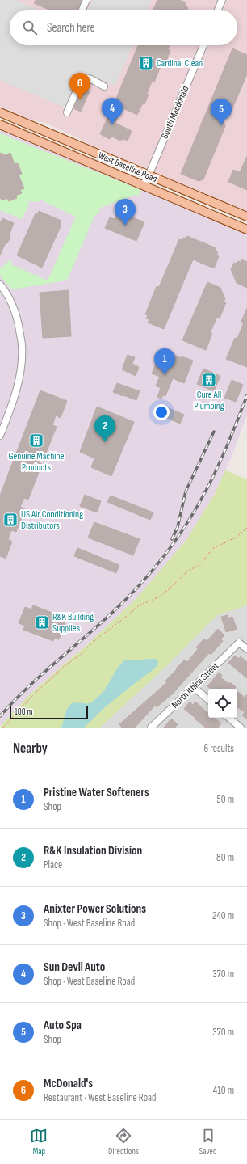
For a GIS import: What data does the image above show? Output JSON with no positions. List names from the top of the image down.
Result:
{
  "streets": {
    "main road": ["West Baseline Road"],
    "street": ["South Macdonald", "North Ithica Street"]
  },
  "crossings": [
    ["South Macdonald", "West Baseline Road"]
  ],
  "places": {
    "building": [
      "Cardinal Clean",
      "Cure All Plumbing",
      "Genuine Machine Products",
      "US Air Conditioning Distributors",
      "R&K Building Supplies"
    ]
  },
  "scale_bar": "100 m",
  "page": {
    "search": "Search here",
    "pins": [
      "6",
      "4",
      "5",
      "3",
      "1",
      "2"
    ],
    "scale": "100 m",
    "heading": ["Nearby", "6 results"],
    "list": [
      {
        "mark": "1",
        "name": "Pristine Water Softeners",
        "note": "Shop",
        "value": "50 m"
      },
      {
        "mark": "2",
        "name": "R&K Insulation Division",
        "note": "Place",
        "value": "80 m"
      },
      {
        "mark": "3",
        "name": "Anixter Power Solutions",
        "note": "Shop · West Baseline Road",
        "value": "240 m"
      },
      {
        "mark": "4",
        "name": "Sun Devil Auto",
        "note": "Shop · West Baseline Road",
        "value": "370 m"
      },
      {
        "mark": "5",
        "name": "Auto Spa",
        "note": "Shop",
        "value": "370 m"
      },
      {
        "mark": "6",
        "name": "McDonald's",
        "note": "Restaurant · West Baseline Road",
        "value": "410 m"
      }
    ],
    "nav": ["Map", "Directions", "Saved"]
  }
}
